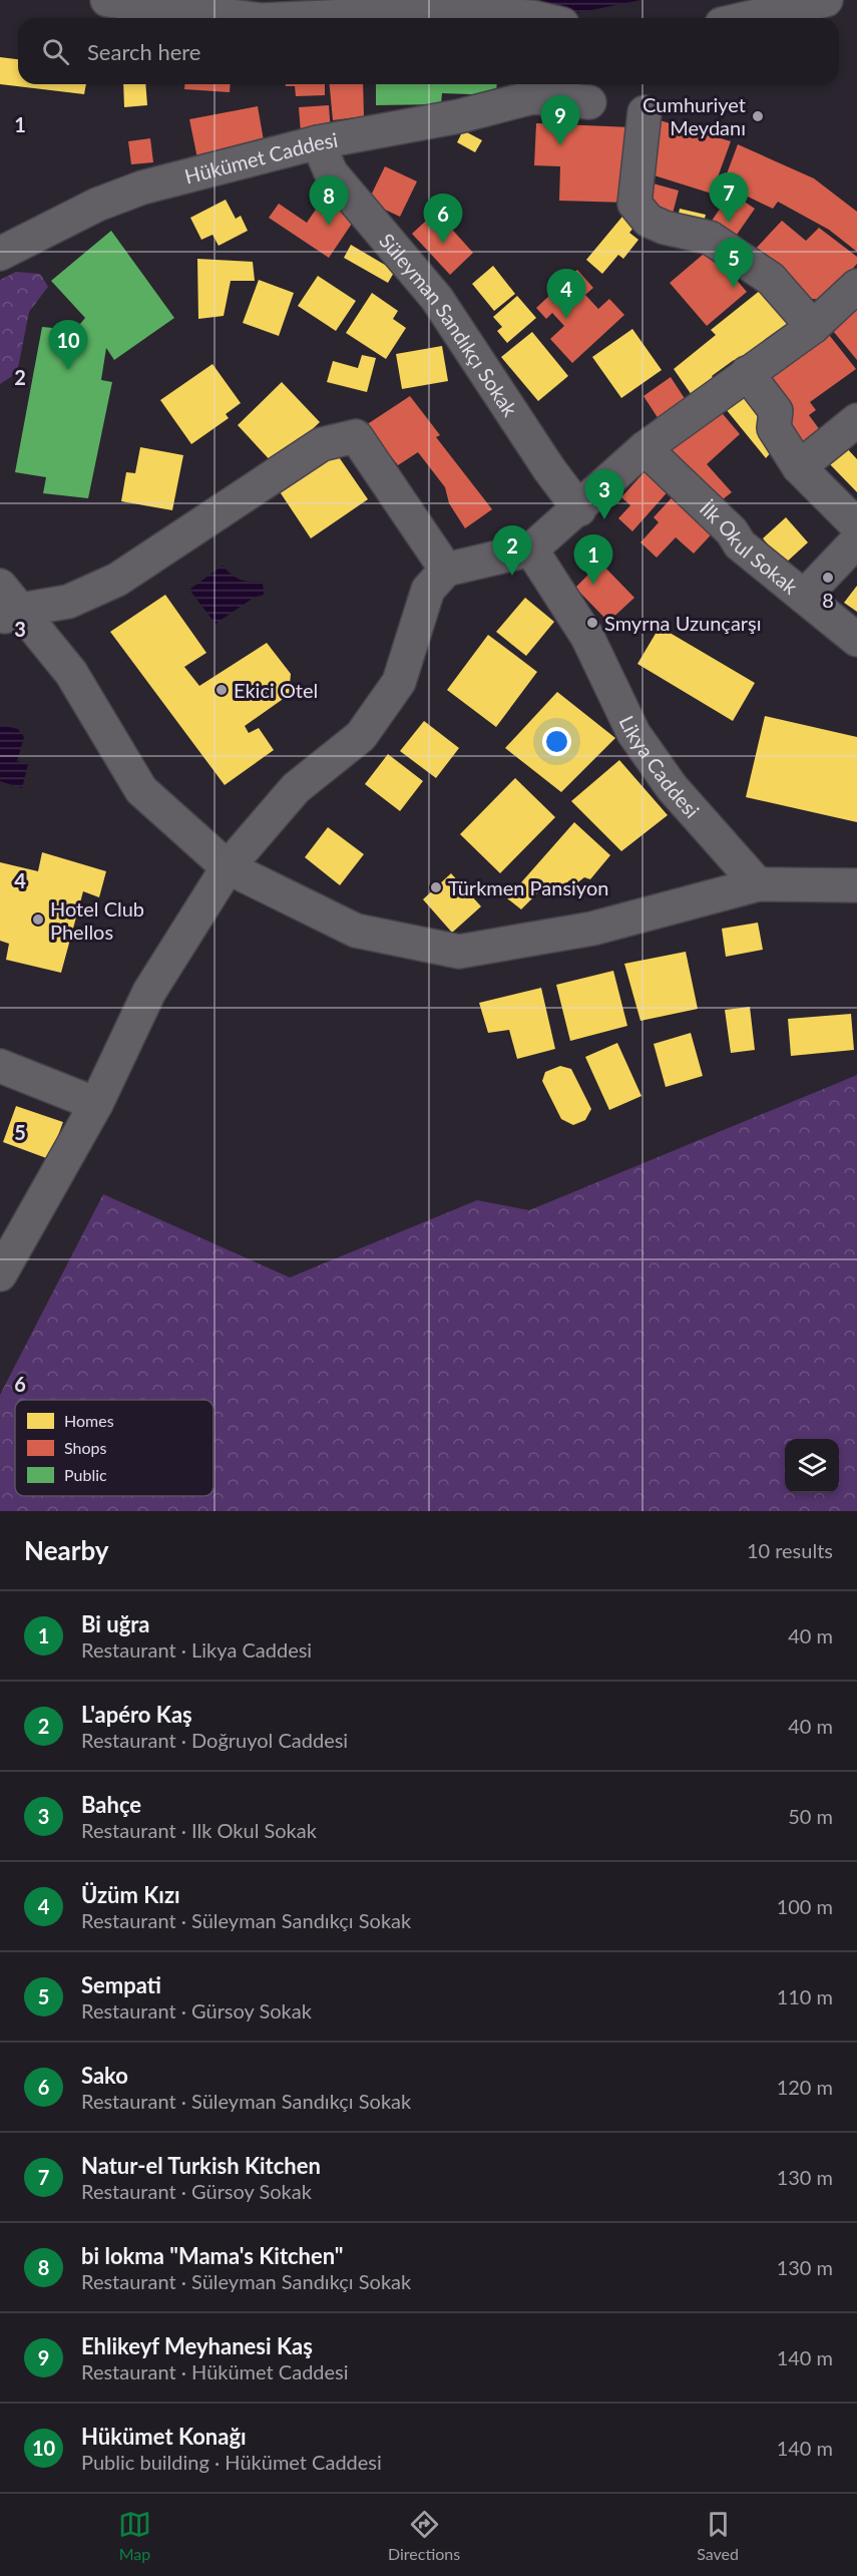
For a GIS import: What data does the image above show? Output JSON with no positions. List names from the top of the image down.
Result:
{
  "streets": {
    "street": [
      "Hükümet Caddesi",
      "Süleyman Sandıkçı Sokak",
      "İlk Okul Sokak",
      "Likya Caddesi"
    ]
  },
  "crossings": [
    ["Hükümet Caddesi", "Süleyman Sandıkçı Sokak"]
  ],
  "places": [
    "Cumhuriyet Meydanı",
    "8",
    "Smyrna Uzunçarşı",
    "Ekici Otel",
    "Türkmen Pansiyon",
    "Hotel Club Phellos"
  ],
  "legend": ["Homes", "Shops", "Public"],
  "page": {
    "search": "Search here",
    "pins": [
      "9",
      "7",
      "8",
      "6",
      "5",
      "4",
      "10",
      "3",
      "2",
      "1"
    ],
    "heading": ["Nearby", "10 results"],
    "list": [
      {
        "mark": "1",
        "name": "Bi uğra",
        "note": "Restaurant · Likya Caddesi",
        "value": "40 m"
      },
      {
        "mark": "2",
        "name": "L'apéro Kaş",
        "note": "Restaurant · Doğruyol Caddesi",
        "value": "40 m"
      },
      {
        "mark": "3",
        "name": "Bahçe",
        "note": "Restaurant · Ilk Okul Sokak",
        "value": "50 m"
      },
      {
        "mark": "4",
        "name": "Üzüm Kızı",
        "note": "Restaurant · Süleyman Sandıkçı Sokak",
        "value": "100 m"
      },
      {
        "mark": "5",
        "name": "Sempati",
        "note": "Restaurant · Gürsoy Sokak",
        "value": "110 m"
      },
      {
        "mark": "6",
        "name": "Sako",
        "note": "Restaurant · Süleyman Sandıkçı Sokak",
        "value": "120 m"
      },
      {
        "mark": "7",
        "name": "Natur-el Turkish Kitchen",
        "note": "Restaurant · Gürsoy Sokak",
        "value": "130 m"
      },
      {
        "mark": "8",
        "name": "bi lokma \"Mama's Kitchen\"",
        "note": "Restaurant · Süleyman Sandıkçı Sokak",
        "value": "130 m"
      },
      {
        "mark": "9",
        "name": "Ehlikeyf Meyhanesi Kaş",
        "note": "Restaurant · Hükümet Caddesi",
        "value": "140 m"
      },
      {
        "mark": "10",
        "name": "Hükümet Konağı",
        "note": "Public building · Hükümet Caddesi",
        "value": "140 m"
      }
    ],
    "nav": ["Map", "Directions", "Saved"]
  },
  "grid": {
    "rows": [
      "1",
      "2",
      "3",
      "4",
      "5",
      "6"
    ]
  }
}
